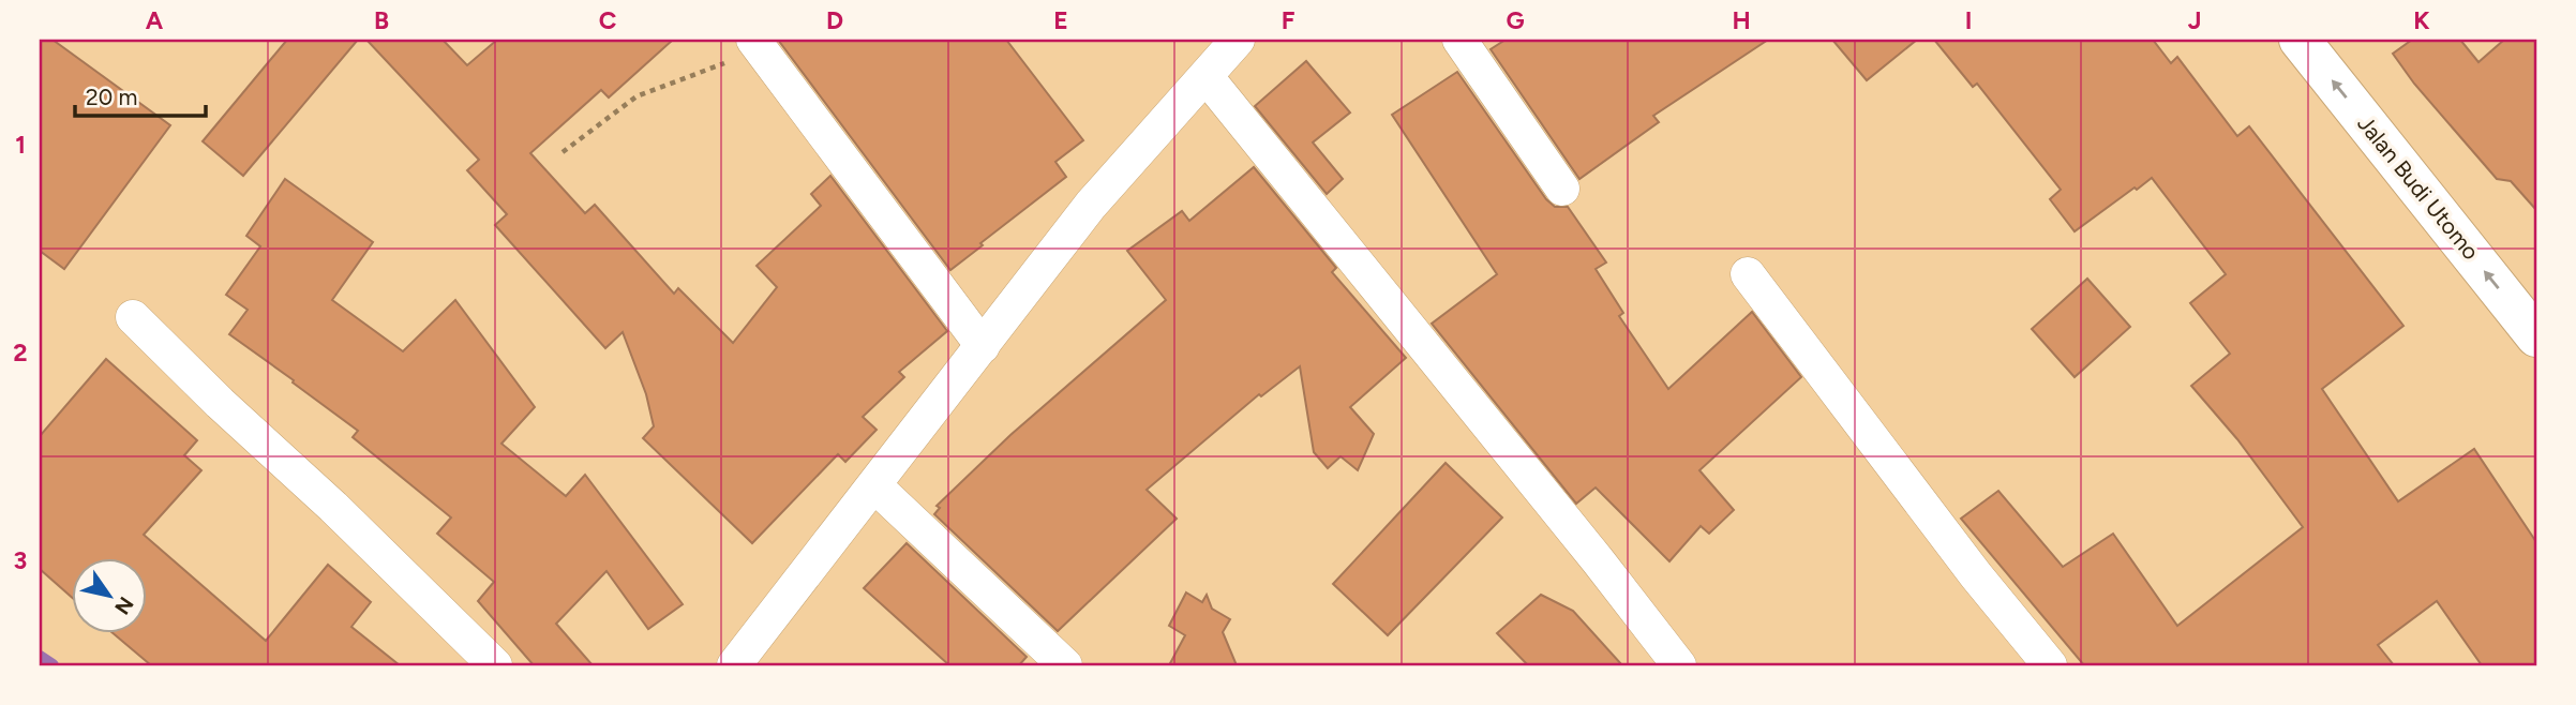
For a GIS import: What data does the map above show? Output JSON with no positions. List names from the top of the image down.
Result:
{
  "streets": {
    "street": ["Jalan Budi Utomo"]
  },
  "one_way": ["Jalan Budi Utomo"],
  "scale_bar": "20 m",
  "north": "bottom right",
  "grid": {
    "columns": [
      "A",
      "B",
      "C",
      "D",
      "E",
      "F",
      "G",
      "H",
      "I",
      "J",
      "K"
    ],
    "rows": ["1", "2", "3"]
  }
}
